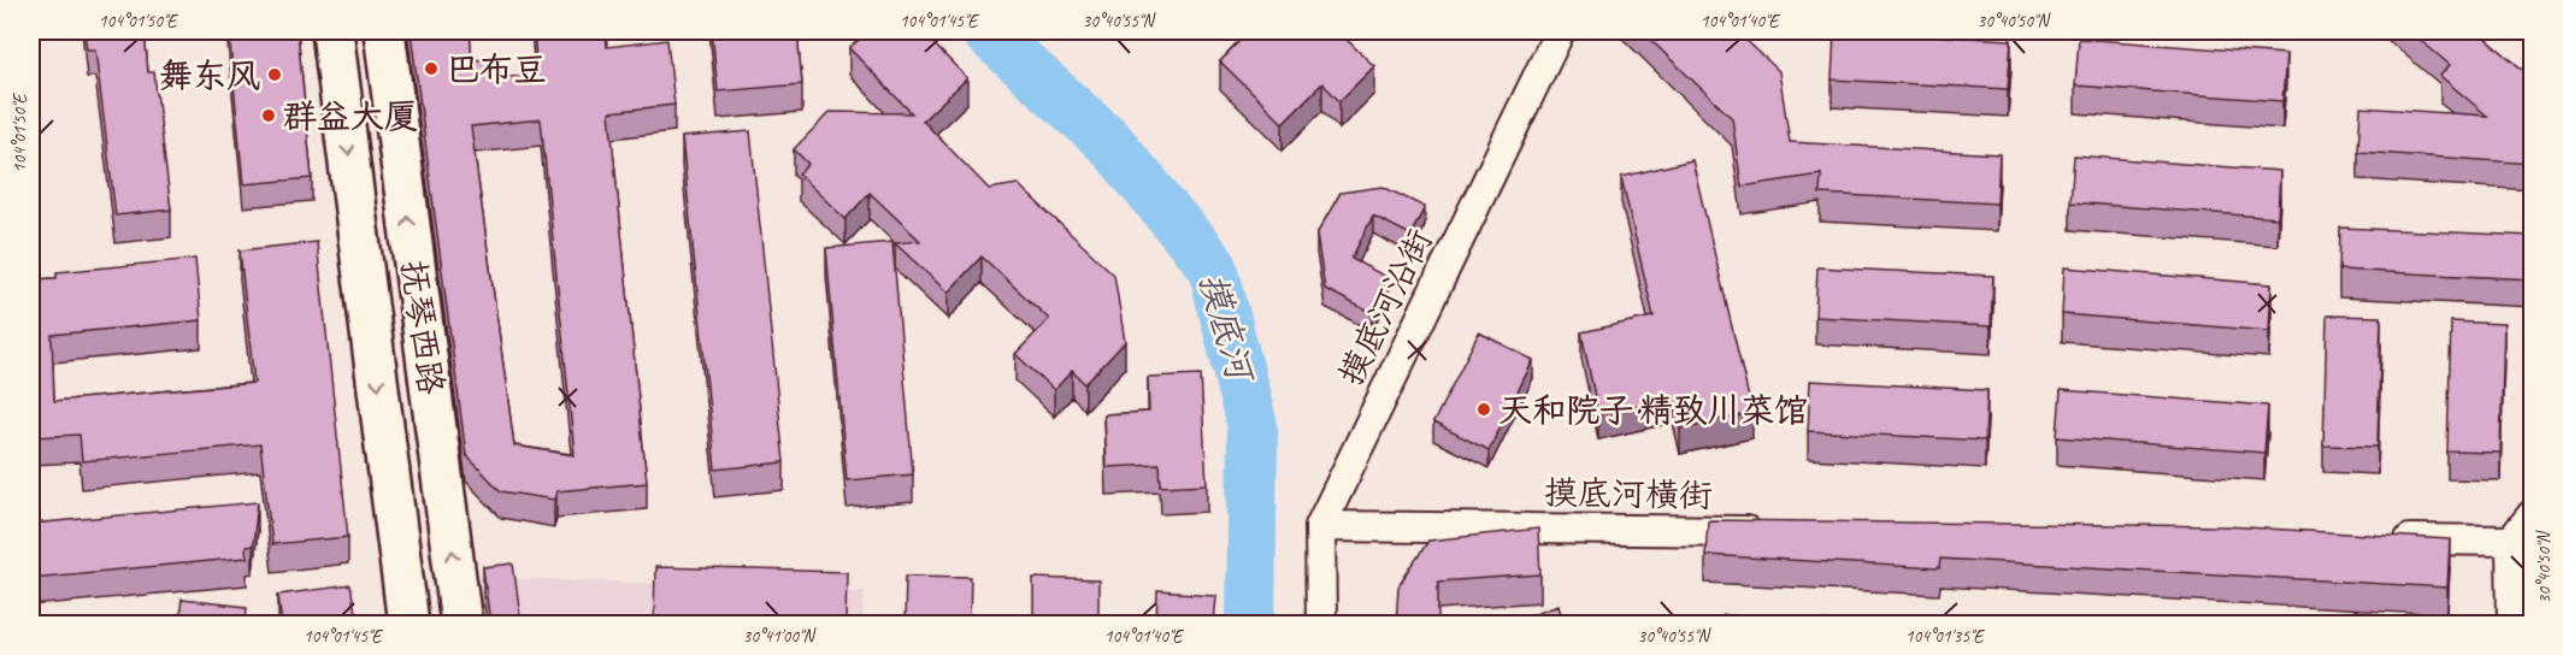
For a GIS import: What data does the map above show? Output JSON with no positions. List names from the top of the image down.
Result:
{
  "streets": {
    "main road": ["抚琴西路"],
    "street": ["摸底河沿街", "摸底河横街"]
  },
  "crossings": [
    ["摸底河沿街", "摸底河横街"]
  ],
  "water": ["摸底河"],
  "places": [
    "巴布豆",
    "舞东风",
    "群益大厦",
    "天和院子·精致川菜馆"
  ],
  "coordinates": [
    "104°01'50\"E",
    "104°01'45\"E",
    "30°40'55\"N",
    "104°01'40\"E",
    "30°40'50\"N",
    "30°41'00\"N",
    "104°01'35\"E"
  ]
}
